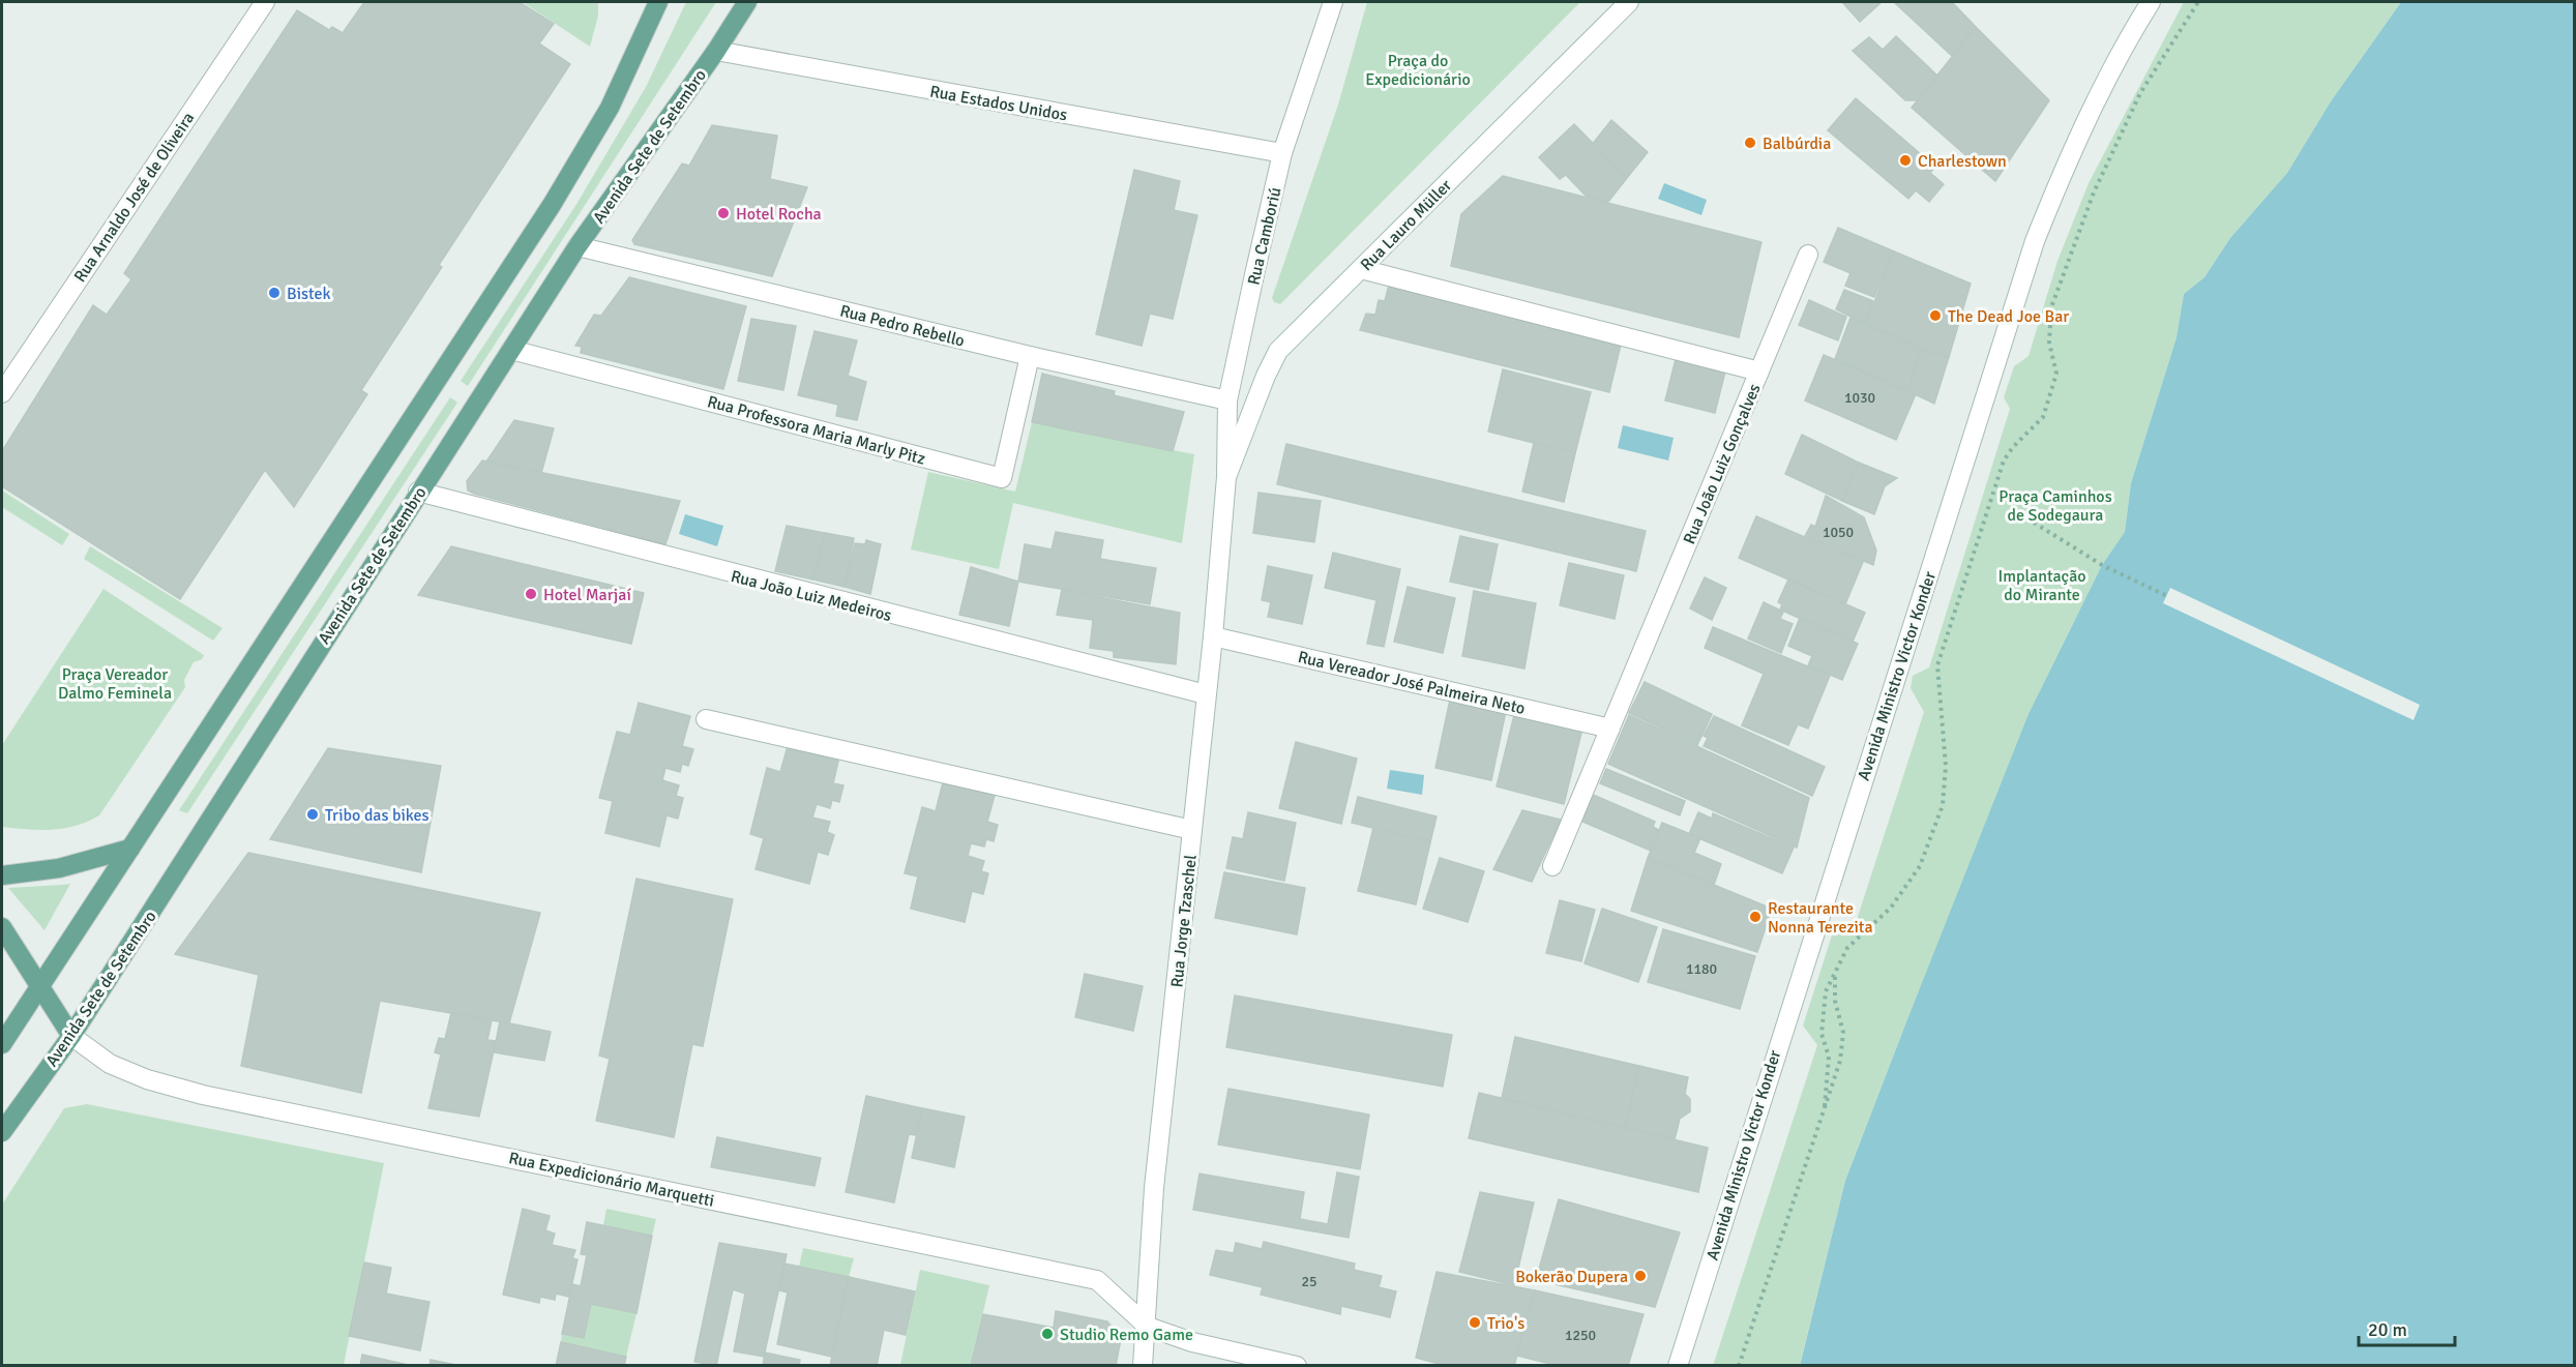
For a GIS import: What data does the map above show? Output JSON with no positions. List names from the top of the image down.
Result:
{
  "streets": {
    "main road": ["Avenida Sete de Setembro"],
    "street": [
      "Rua Estados Unidos",
      "Rua Arnaldo José de Oliveira",
      "Rua Lauro Müller",
      "Rua Camboriú",
      "Rua Pedro Rebello",
      "Rua Professora Maria Marly Pitz",
      "Rua João Luiz Gonçalves",
      "Rua João Luiz Medeiros",
      "Avenida Ministro Victor Konder",
      "Rua Vereador José Palmeira Neto",
      "Rua Jorge Tzaschel",
      "Rua Expedicionário Marquetti"
    ]
  },
  "crossings": [
    ["Rua Estados Unidos", "Avenida Sete de Setembro"],
    ["Rua Estados Unidos", "Rua Camboriú"],
    ["Avenida Sete de Setembro", "Rua Pedro Rebello"],
    ["Avenida Sete de Setembro", "Rua Professora Maria Marly Pitz"],
    ["Avenida Sete de Setembro", "Rua João Luiz Medeiros"],
    ["Avenida Sete de Setembro", "Rua Expedicionário Marquetti"],
    ["Rua Lauro Müller", "Rua Camboriú"],
    ["Rua Lauro Müller", "Rua João Luiz Gonçalves"],
    ["Rua Lauro Müller", "Rua Jorge Tzaschel"],
    ["Rua Camboriú", "Rua Pedro Rebello"],
    ["Rua Camboriú", "Rua Jorge Tzaschel"],
    ["Rua Pedro Rebello", "Rua Professora Maria Marly Pitz"],
    ["Rua João Luiz Gonçalves", "Rua Vereador José Palmeira Neto"],
    ["Rua João Luiz Medeiros", "Rua Jorge Tzaschel"],
    ["Rua Vereador José Palmeira Neto", "Rua Jorge Tzaschel"],
    ["Rua Jorge Tzaschel", "Rua Expedicionário Marquetti"]
  ],
  "parks": [
    "Praça do Expedicionário",
    "Praça Caminhos de Sodegaura",
    "Implantação do Mirante",
    "Praça Vereador Dalmo Feminela"
  ],
  "places": [
    "Balbúrdia",
    "Charlestown",
    "Hotel Rocha",
    "Bistek",
    "The Dead Joe Bar",
    "Hotel Marjaí",
    "Tribo das bikes",
    "Restaurante Nonna Terezita",
    "Bokerão Dupera",
    "Trio's",
    "Studio Remo Game"
  ],
  "house_numbers": [
    "1030",
    "1050",
    "1180",
    "25",
    "1250"
  ],
  "scale_bar": "20 m"
}
